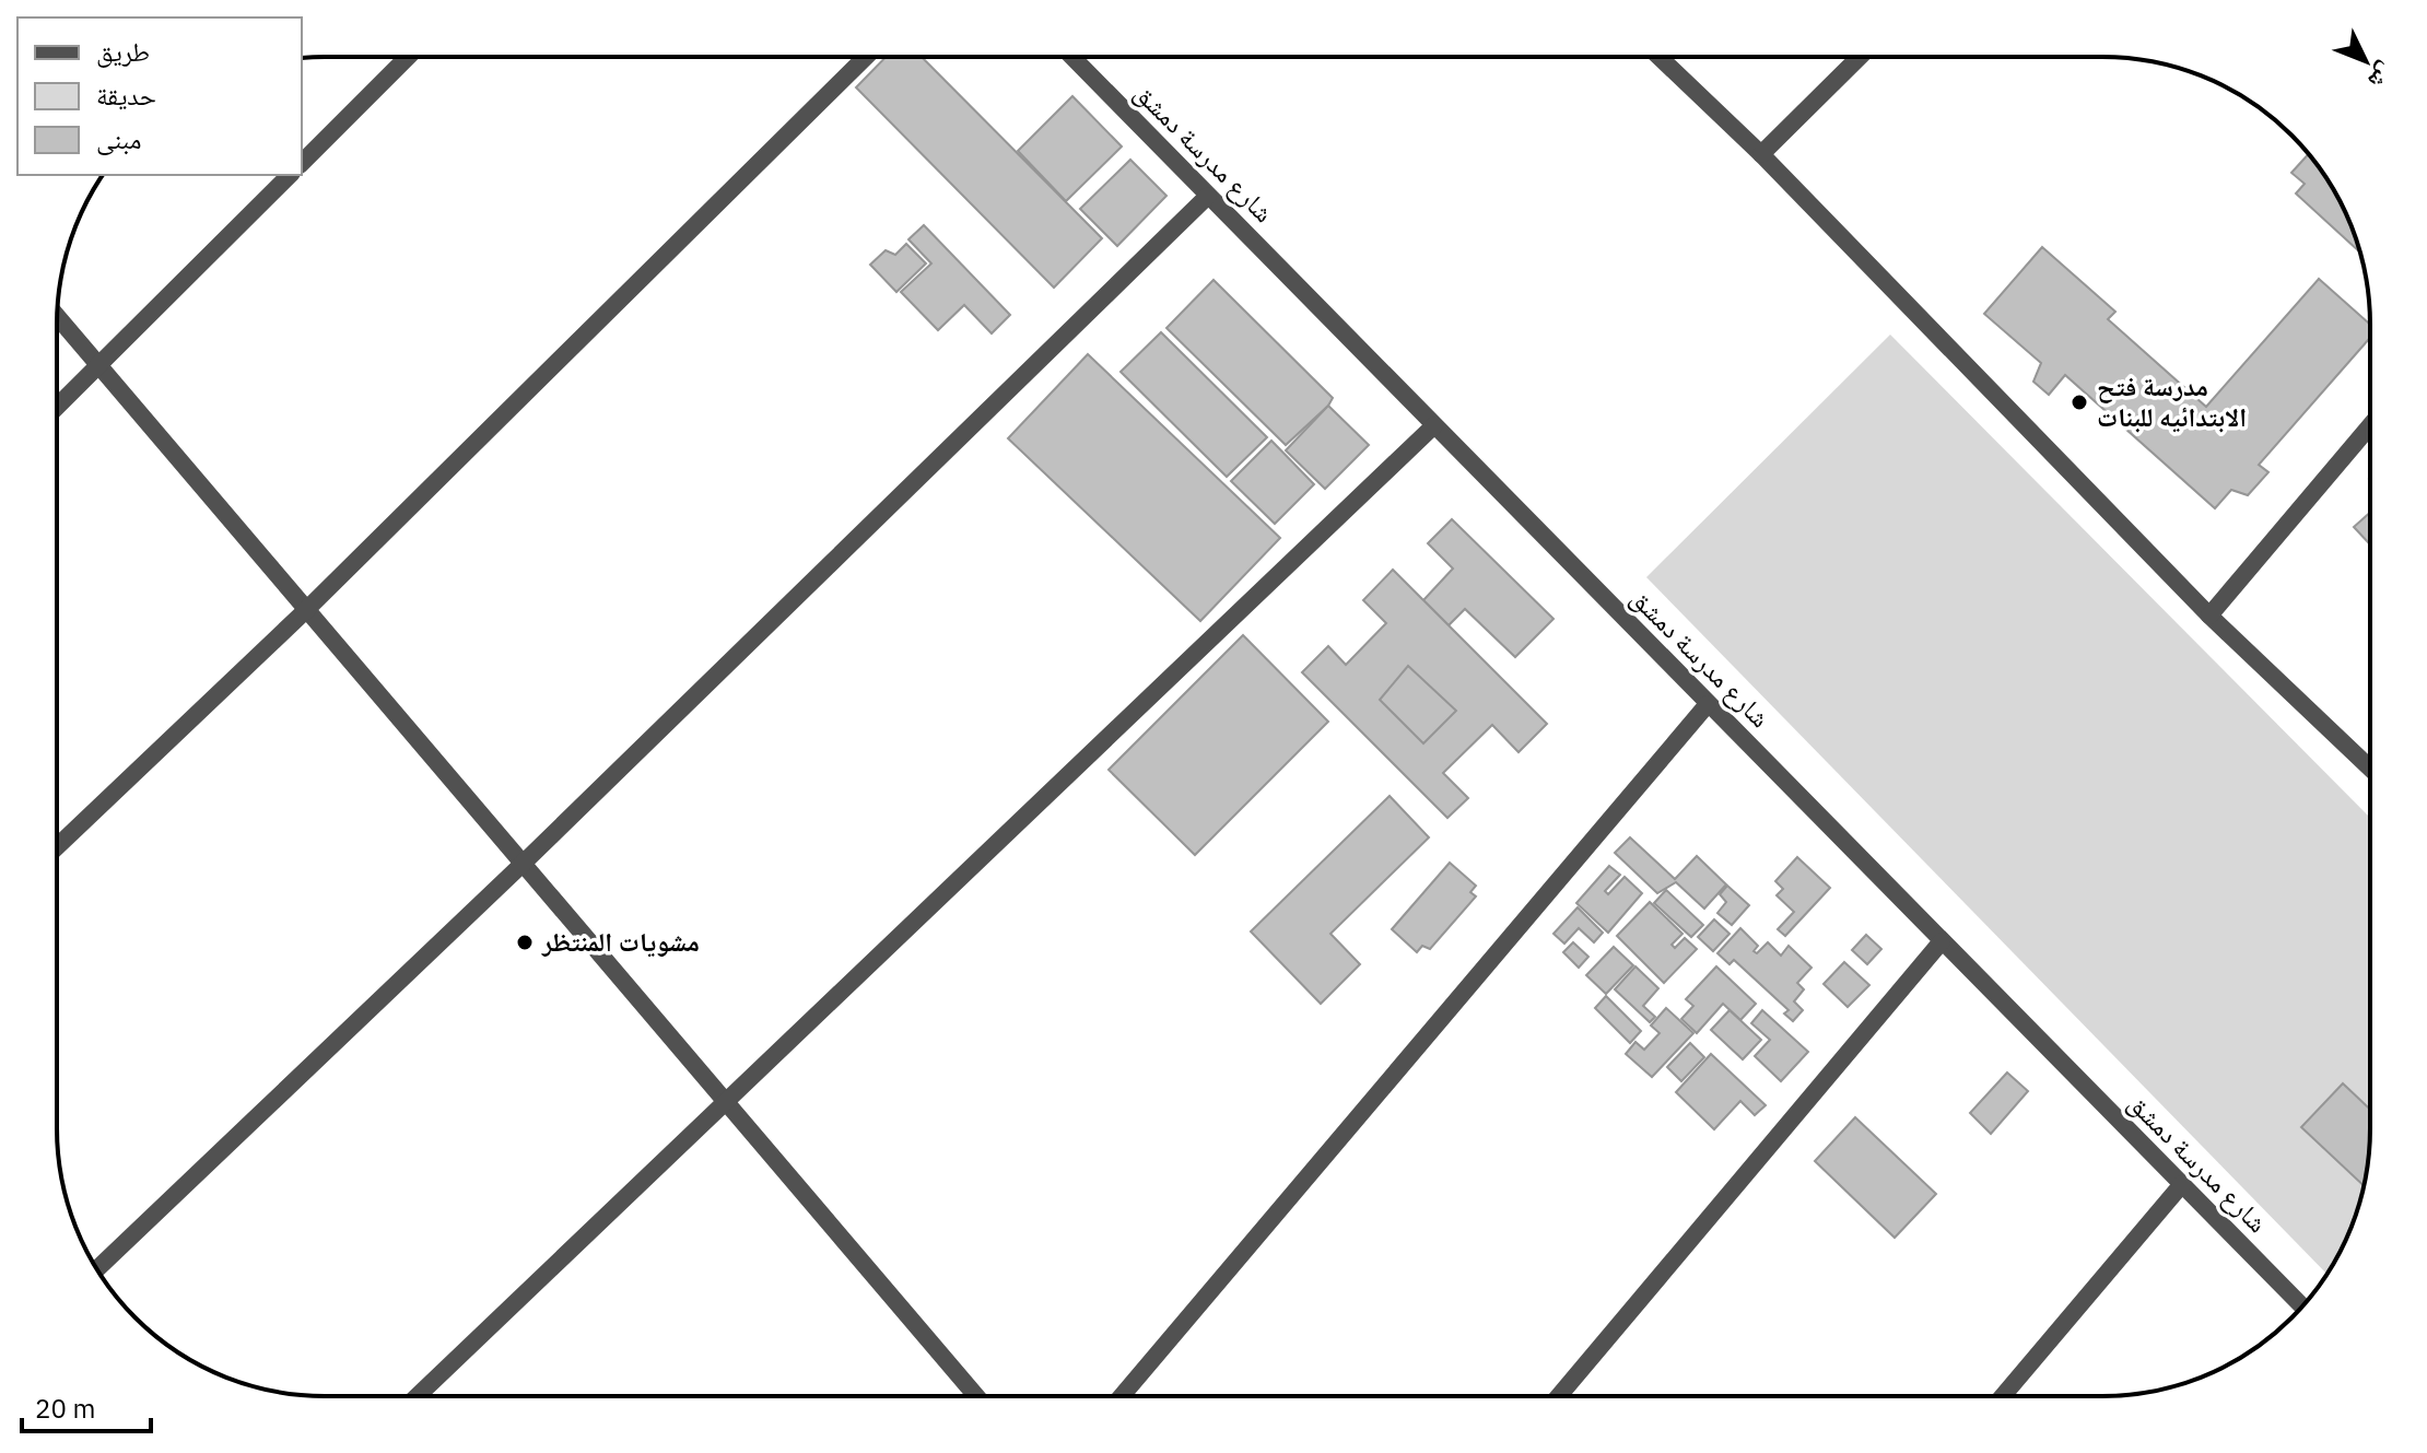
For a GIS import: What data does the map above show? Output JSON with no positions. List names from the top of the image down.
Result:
{
  "streets": {
    "street": ["شارع مدرسة دمشق"]
  },
  "places": ["مدرسة فتح الابتدائيه للبنات", "مشويات المنتظر"],
  "legend": ["طريق", "حديقة", "مبنى"],
  "scale_bar": "20 m",
  "north": "bottom right"
}
